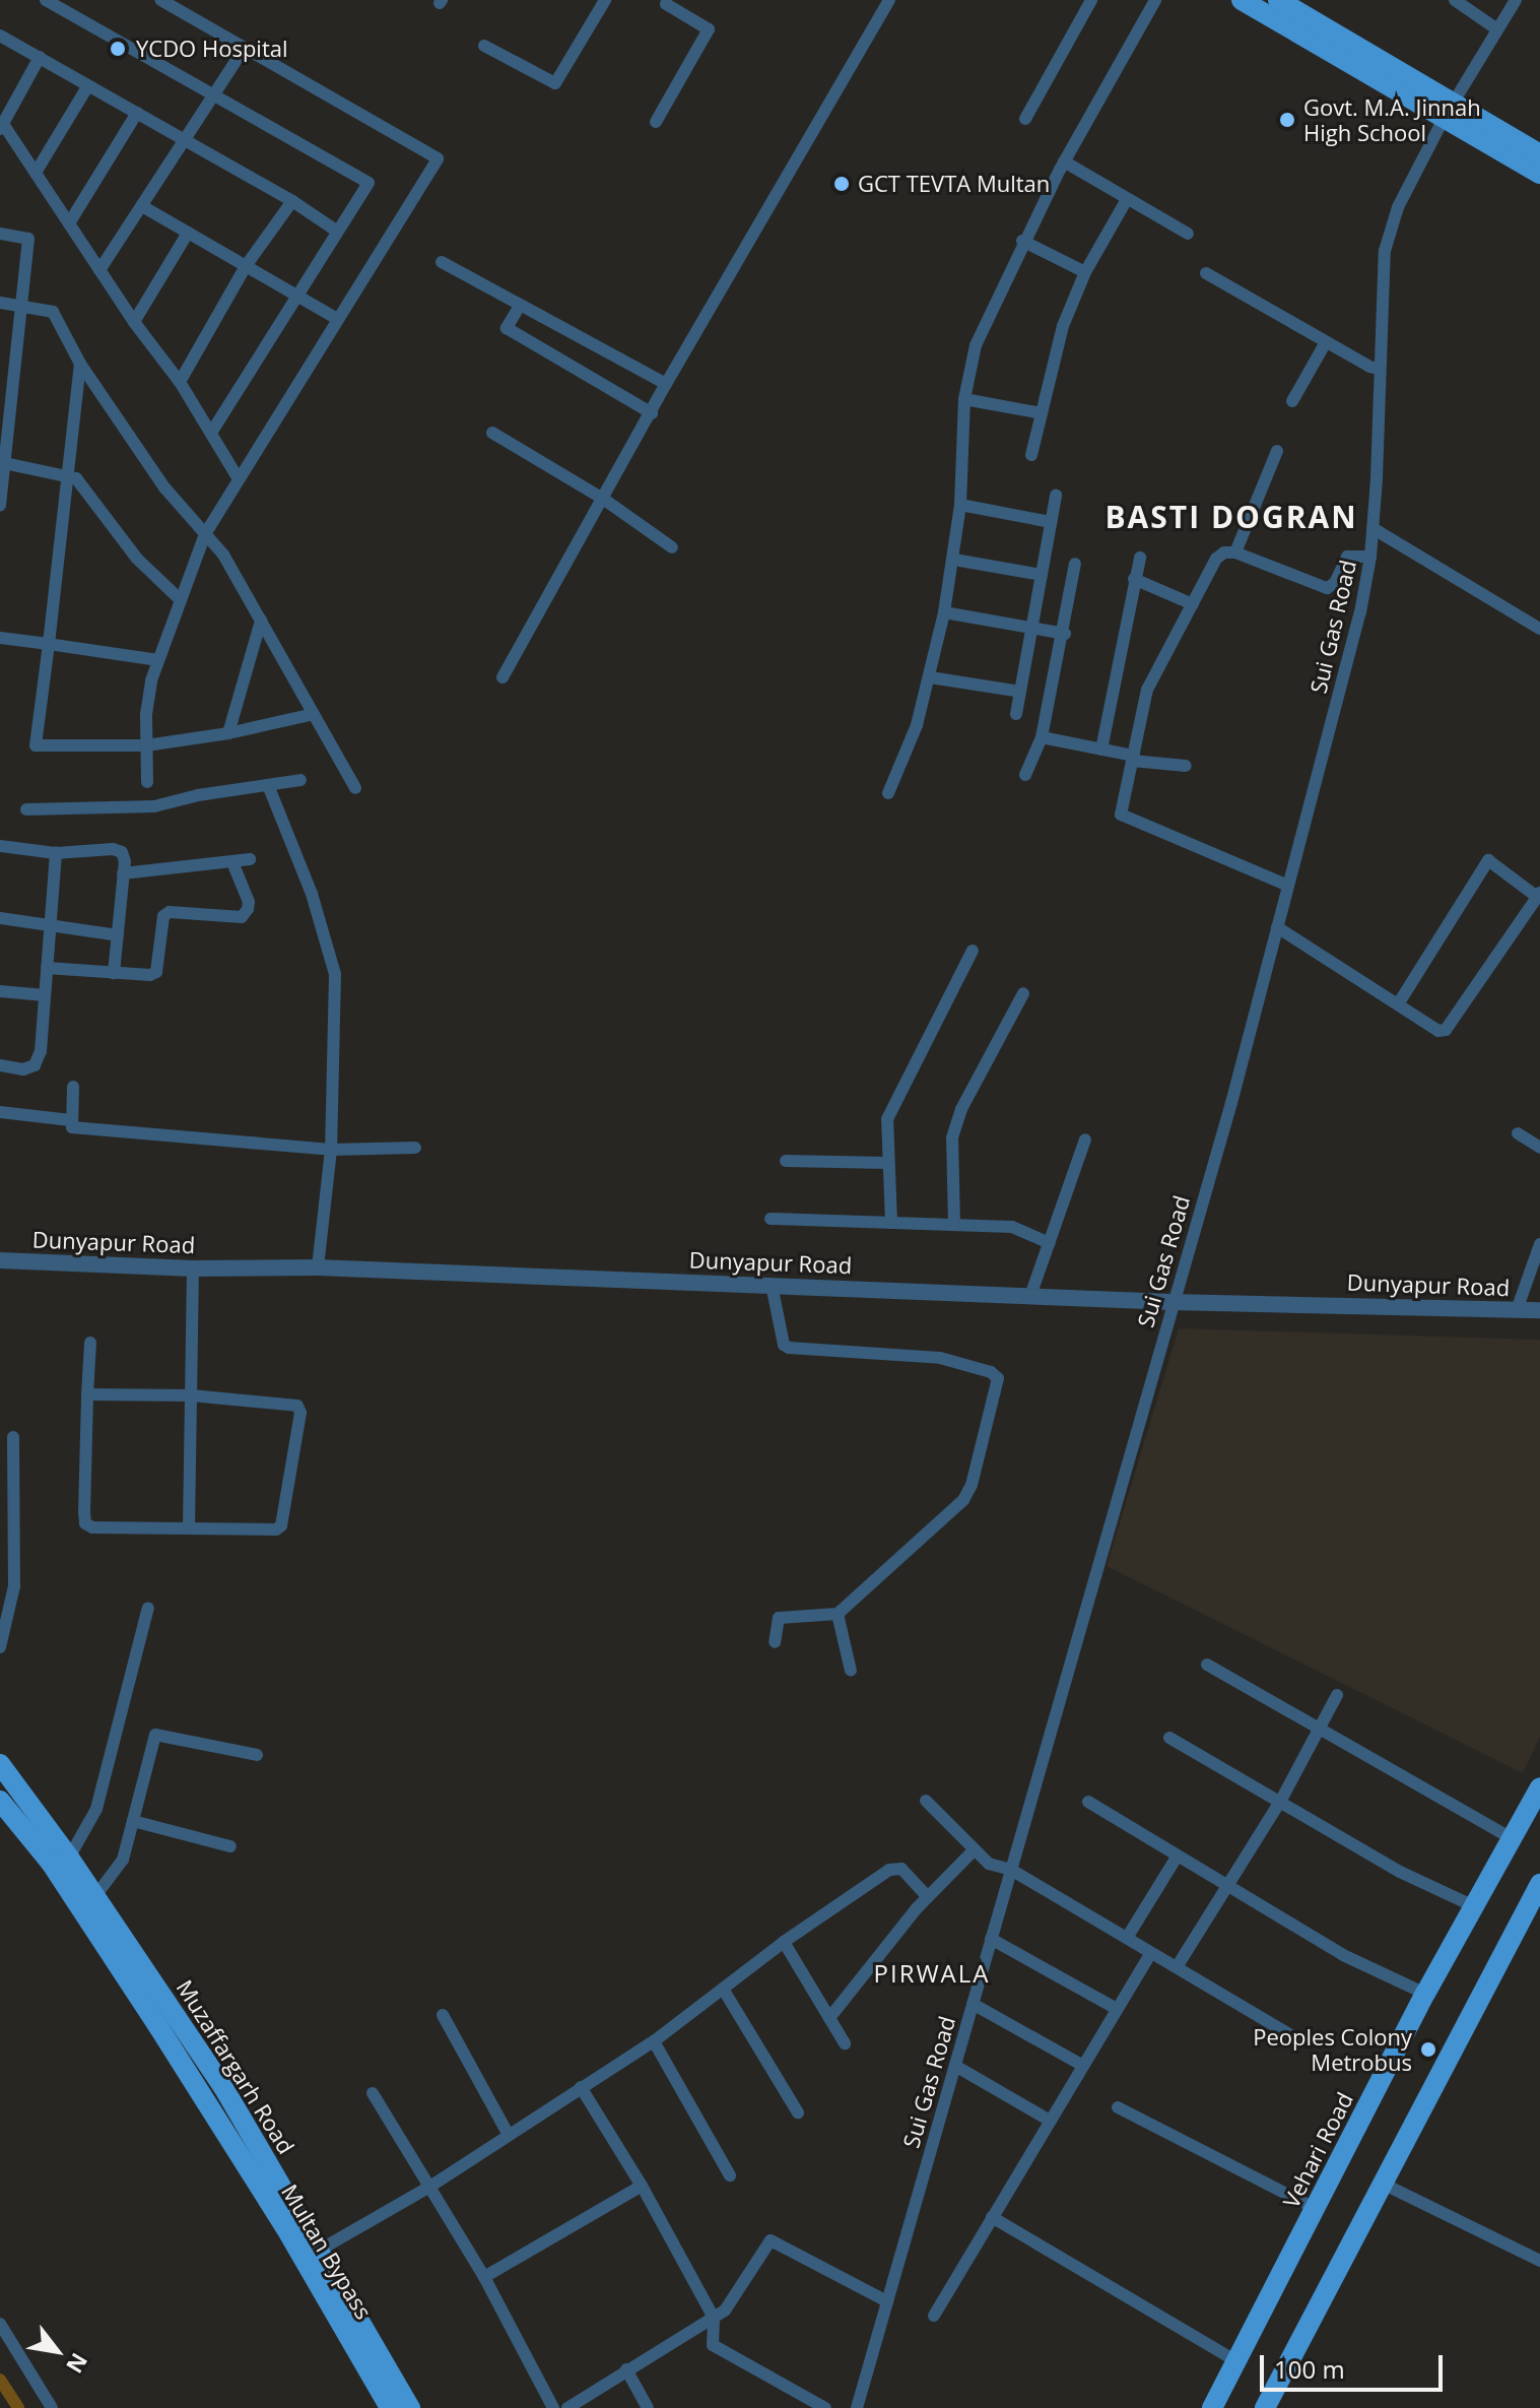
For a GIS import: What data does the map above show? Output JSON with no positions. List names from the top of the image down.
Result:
{
  "streets": {
    "main road": ["Muzaffargarh Road", "Vehari Road", "Multan Bypass"],
    "street": ["Sui Gas Road", "Dunyapur Road"]
  },
  "crossings": [
    ["Sui Gas Road", "Dunyapur Road"]
  ],
  "districts": ["BASTI DOGRAN", "PIRWALA"],
  "places": [
    "YCDO Hospital",
    "Govt. M.A. Jinnah High School",
    "GCT TEVTA Multan",
    "Peoples Colony Metrobus"
  ],
  "scale_bar": "100 m",
  "north": "bottom right"
}
